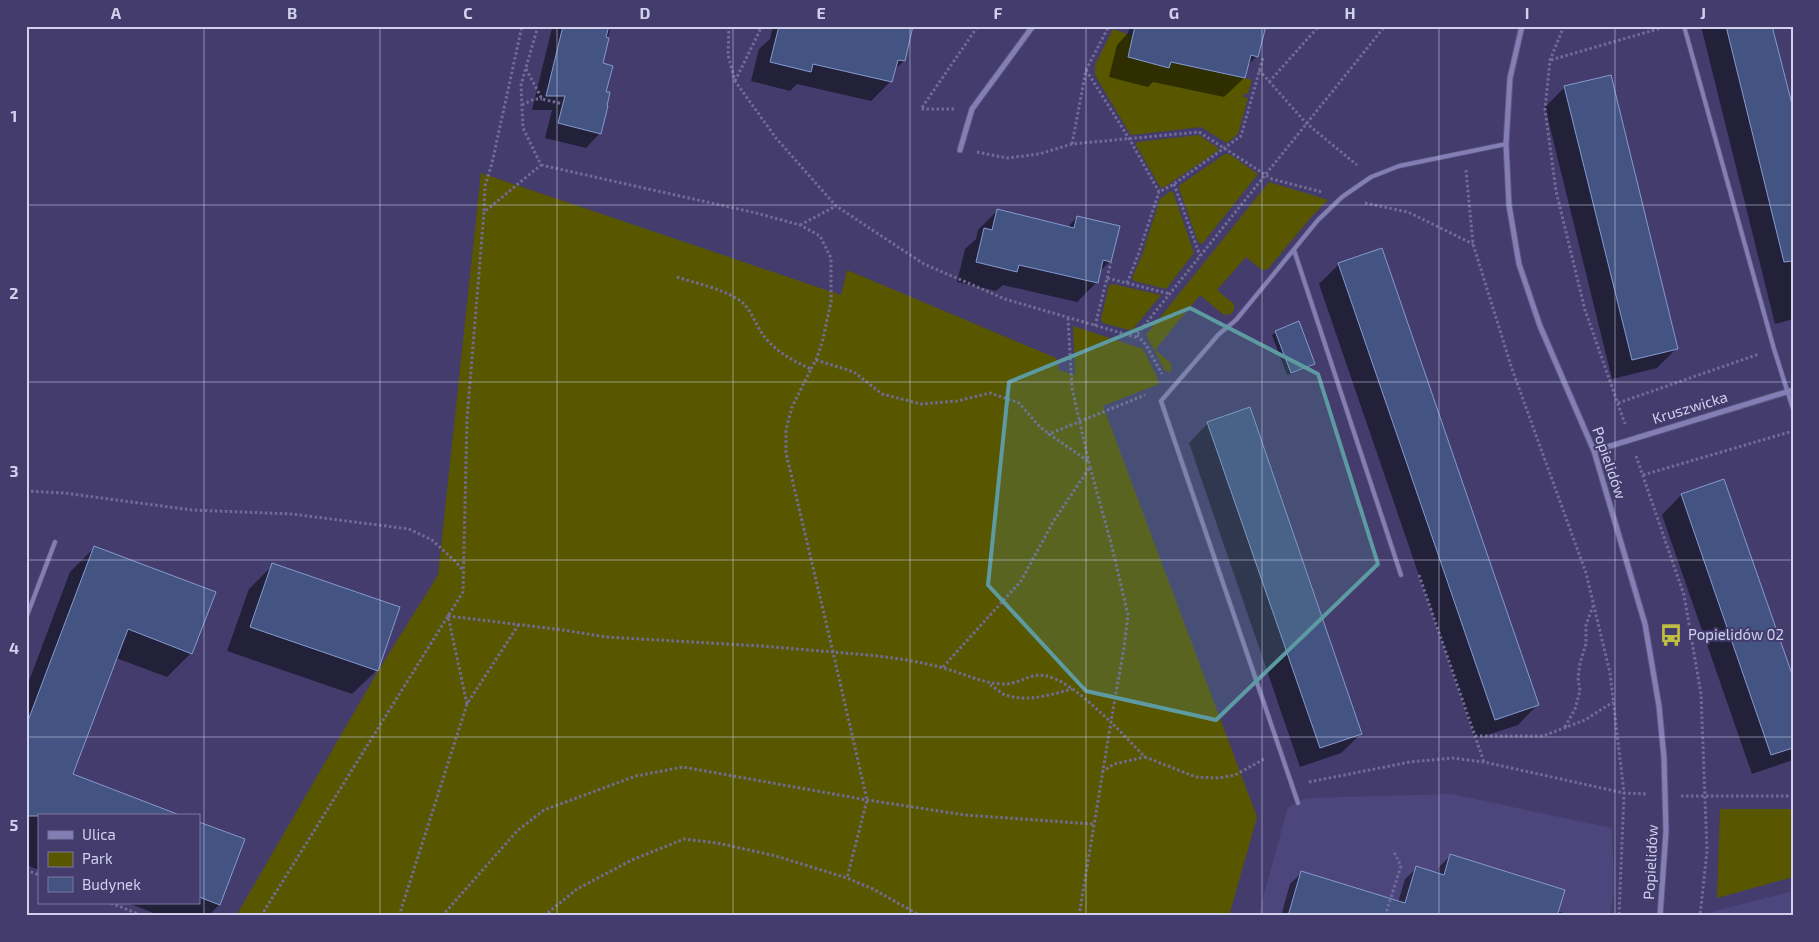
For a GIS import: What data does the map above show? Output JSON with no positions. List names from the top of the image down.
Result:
{
  "streets": {
    "street": ["Kruszwicka", "Popielidów"]
  },
  "crossings": [
    ["Kruszwicka", "Popielidów"]
  ],
  "places": {
    "bus stop": ["Popielidów 02"]
  },
  "legend": ["Ulica", "Park", "Budynek"],
  "grid": {
    "columns": [
      "A",
      "B",
      "C",
      "D",
      "E",
      "F",
      "G",
      "H",
      "I",
      "J"
    ],
    "rows": [
      "1",
      "2",
      "3",
      "4",
      "5"
    ]
  }
}
